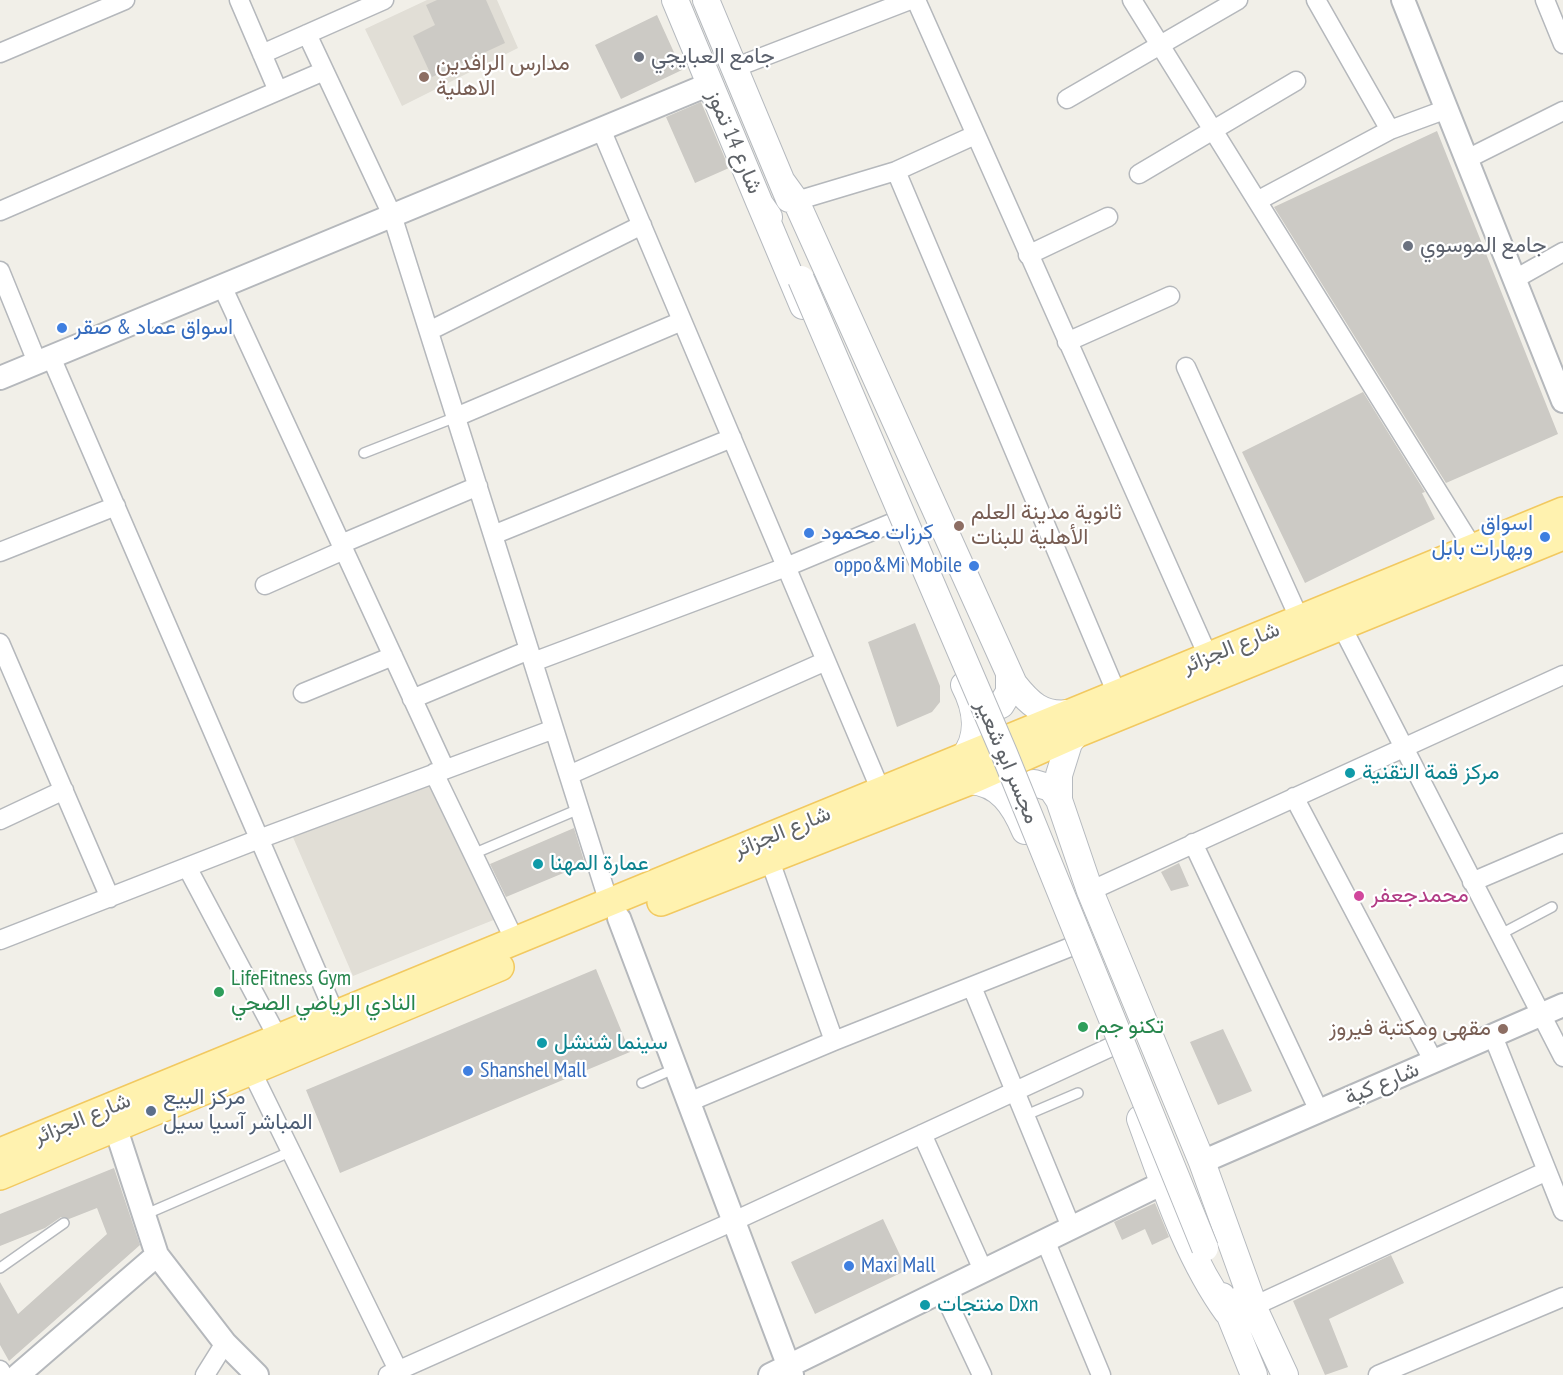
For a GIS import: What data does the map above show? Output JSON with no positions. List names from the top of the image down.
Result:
{
  "streets": {
    "main road": ["شارع 14 تموز", "شارع الجزائر", "مجسر ابو شعير"],
    "street": ["شارع كية"]
  },
  "crossings": [
    ["شارع 14 تموز", "مجسر ابو شعير"]
  ],
  "places": [
    "جامع العبايجي",
    "مدارس الرافدين اﻻهلية",
    "جامع الموسوي",
    "اسواق عماد & صقر",
    "ثانوية مدينة العلم الأهلية للبنات",
    "كرزات محمود",
    "اسواق وبهارات بابل",
    "oppo&Mi Mobile",
    "مركز قمة التقنية",
    "عمارة المهنا",
    "محمدجعفر",
    "LifeFitness Gym النادي الرياضي الصحي",
    "تكنو جم",
    "مقهى ومكتبة فيروز",
    "سينما شنشل",
    "Shanshel Mall",
    "مركز البيع المباشر آسيا سيل",
    "Maxi Mall",
    "منتجات Dxn"
  ]
}
